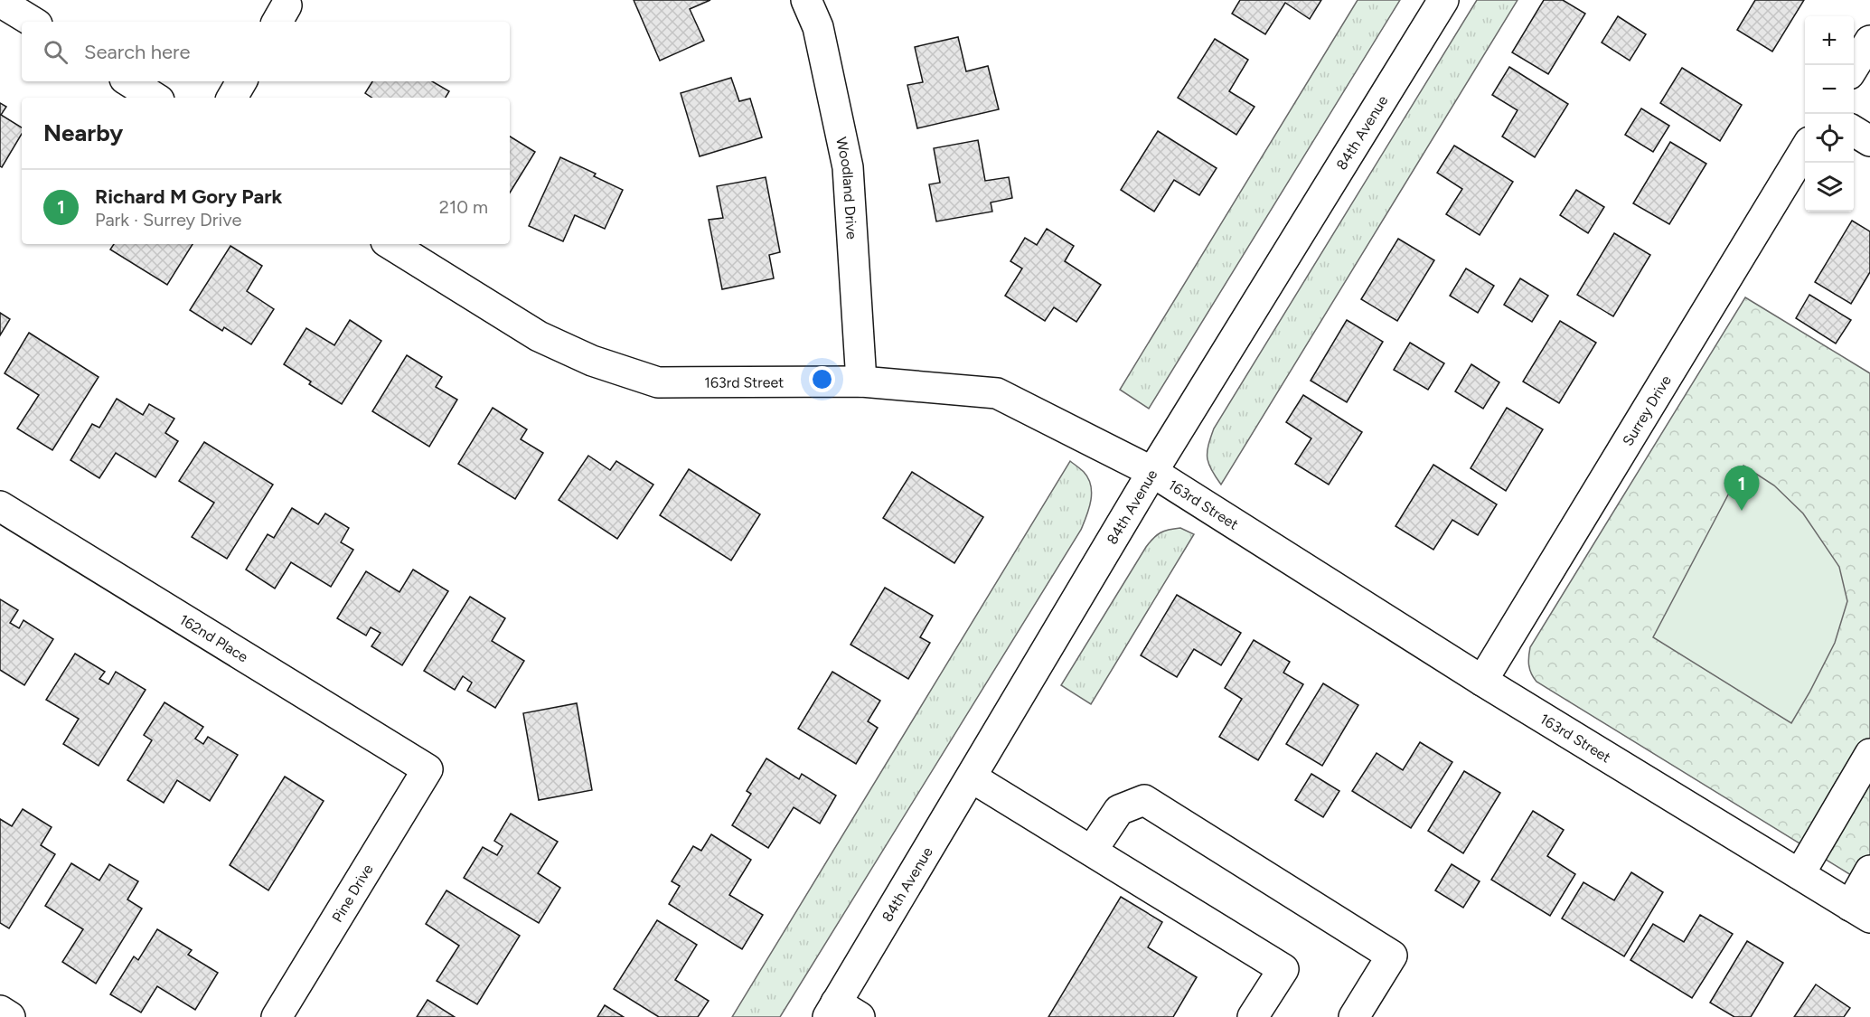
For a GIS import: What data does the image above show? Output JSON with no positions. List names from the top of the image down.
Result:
{
  "streets": {
    "street": [
      "84th Avenue",
      "Woodland Drive",
      "163rd Street",
      "Surrey Drive",
      "162nd Place",
      "Pine Drive"
    ]
  },
  "crossings": [
    ["84th Avenue", "163rd Street"],
    ["Woodland Drive", "163rd Street"],
    ["163rd Street", "Surrey Drive"],
    ["162nd Place", "Pine Drive"]
  ],
  "page": {
    "map_buttons": ["+", "−"],
    "search": "Search here",
    "heading": "Nearby",
    "list": [
      {
        "mark": "1",
        "name": "Richard M Gory Park",
        "note": "Park · Surrey Drive",
        "value": "210 m"
      }
    ],
    "pins": "1"
  }
}
